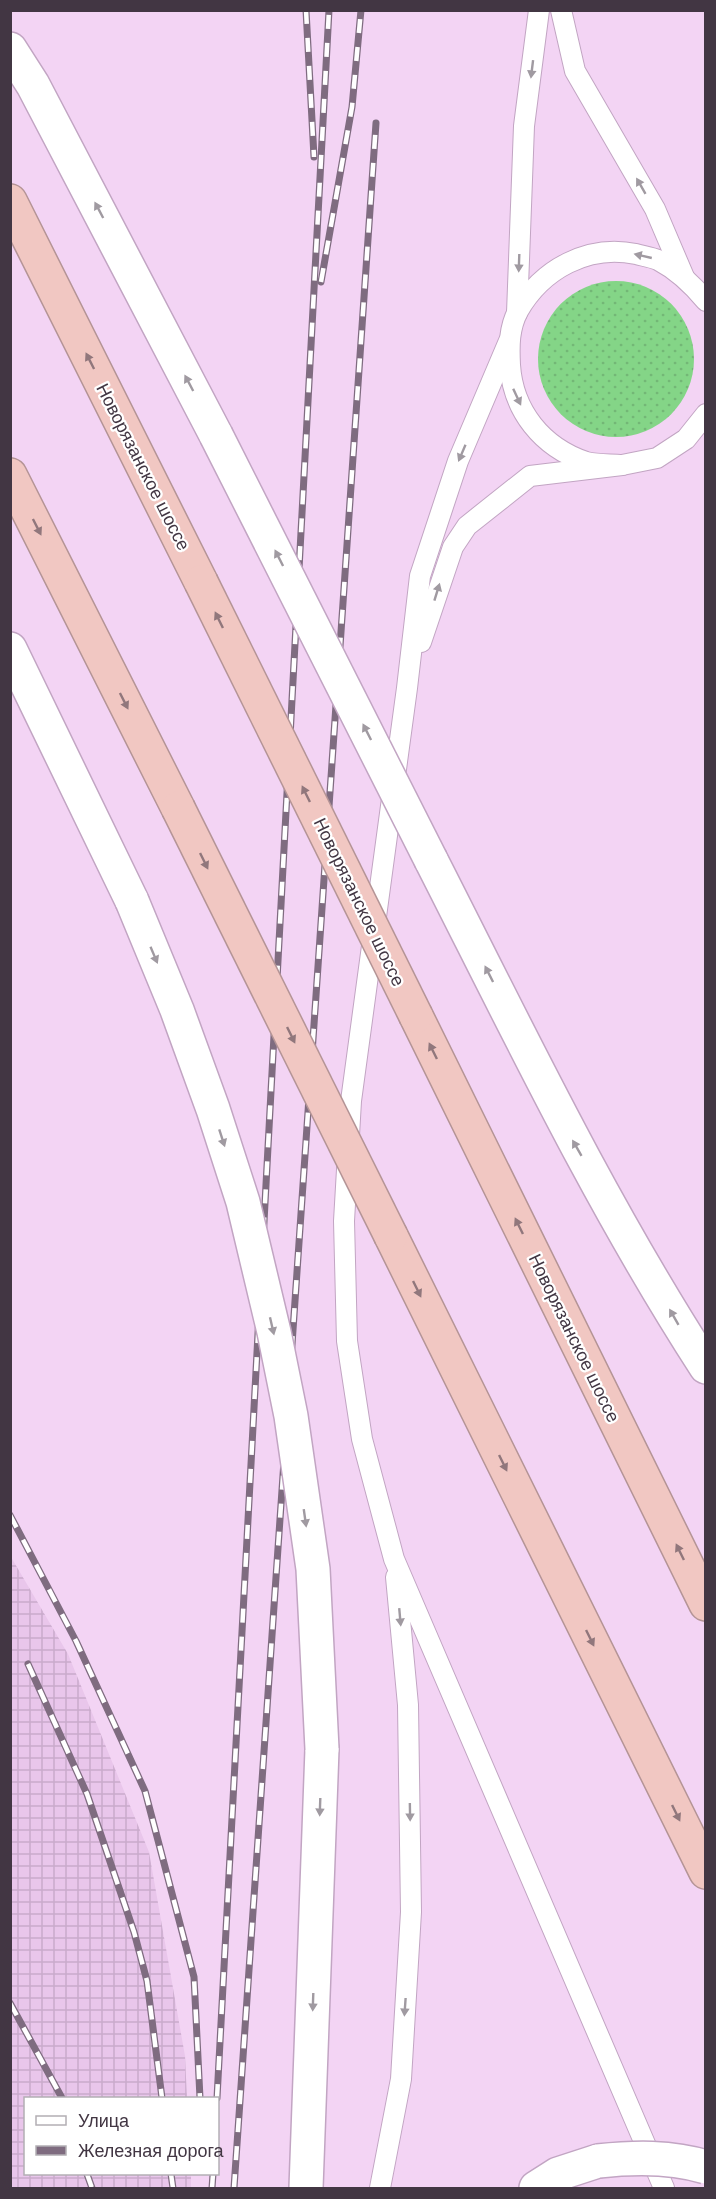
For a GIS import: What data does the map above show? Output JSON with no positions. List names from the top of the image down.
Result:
{
  "streets": {
    "highway": ["Новорязанское шоссе"]
  },
  "legend": ["Улица", "Железная дорога"]
}
